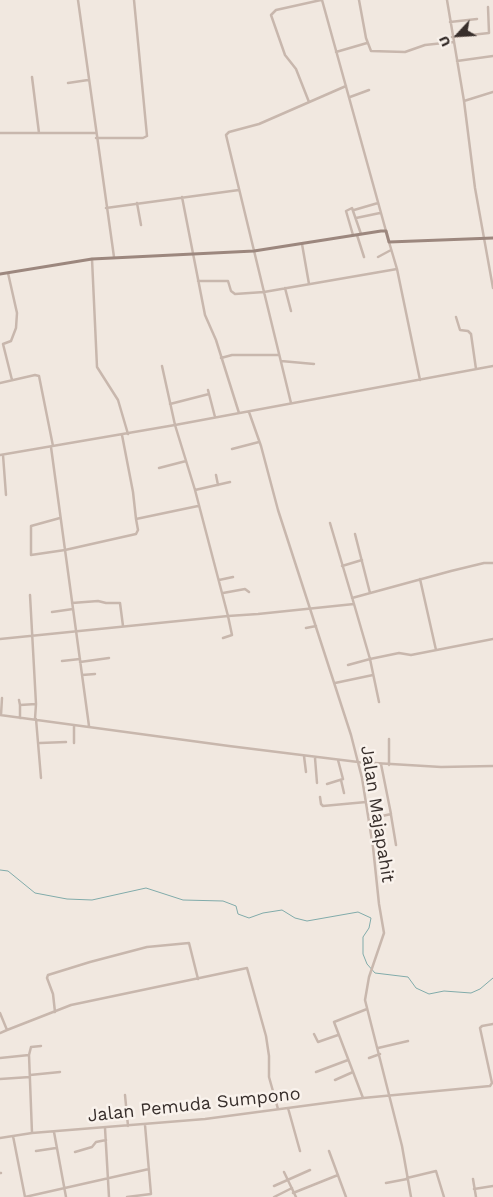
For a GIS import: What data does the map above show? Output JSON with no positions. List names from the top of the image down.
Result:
{
  "streets": {
    "street": ["Jalan Majapahit", "Jalan Pemuda Sumpono"]
  },
  "crossings": [
    ["Jalan Majapahit", "Jalan Pemuda Sumpono"]
  ],
  "north": "bottom left"
}
